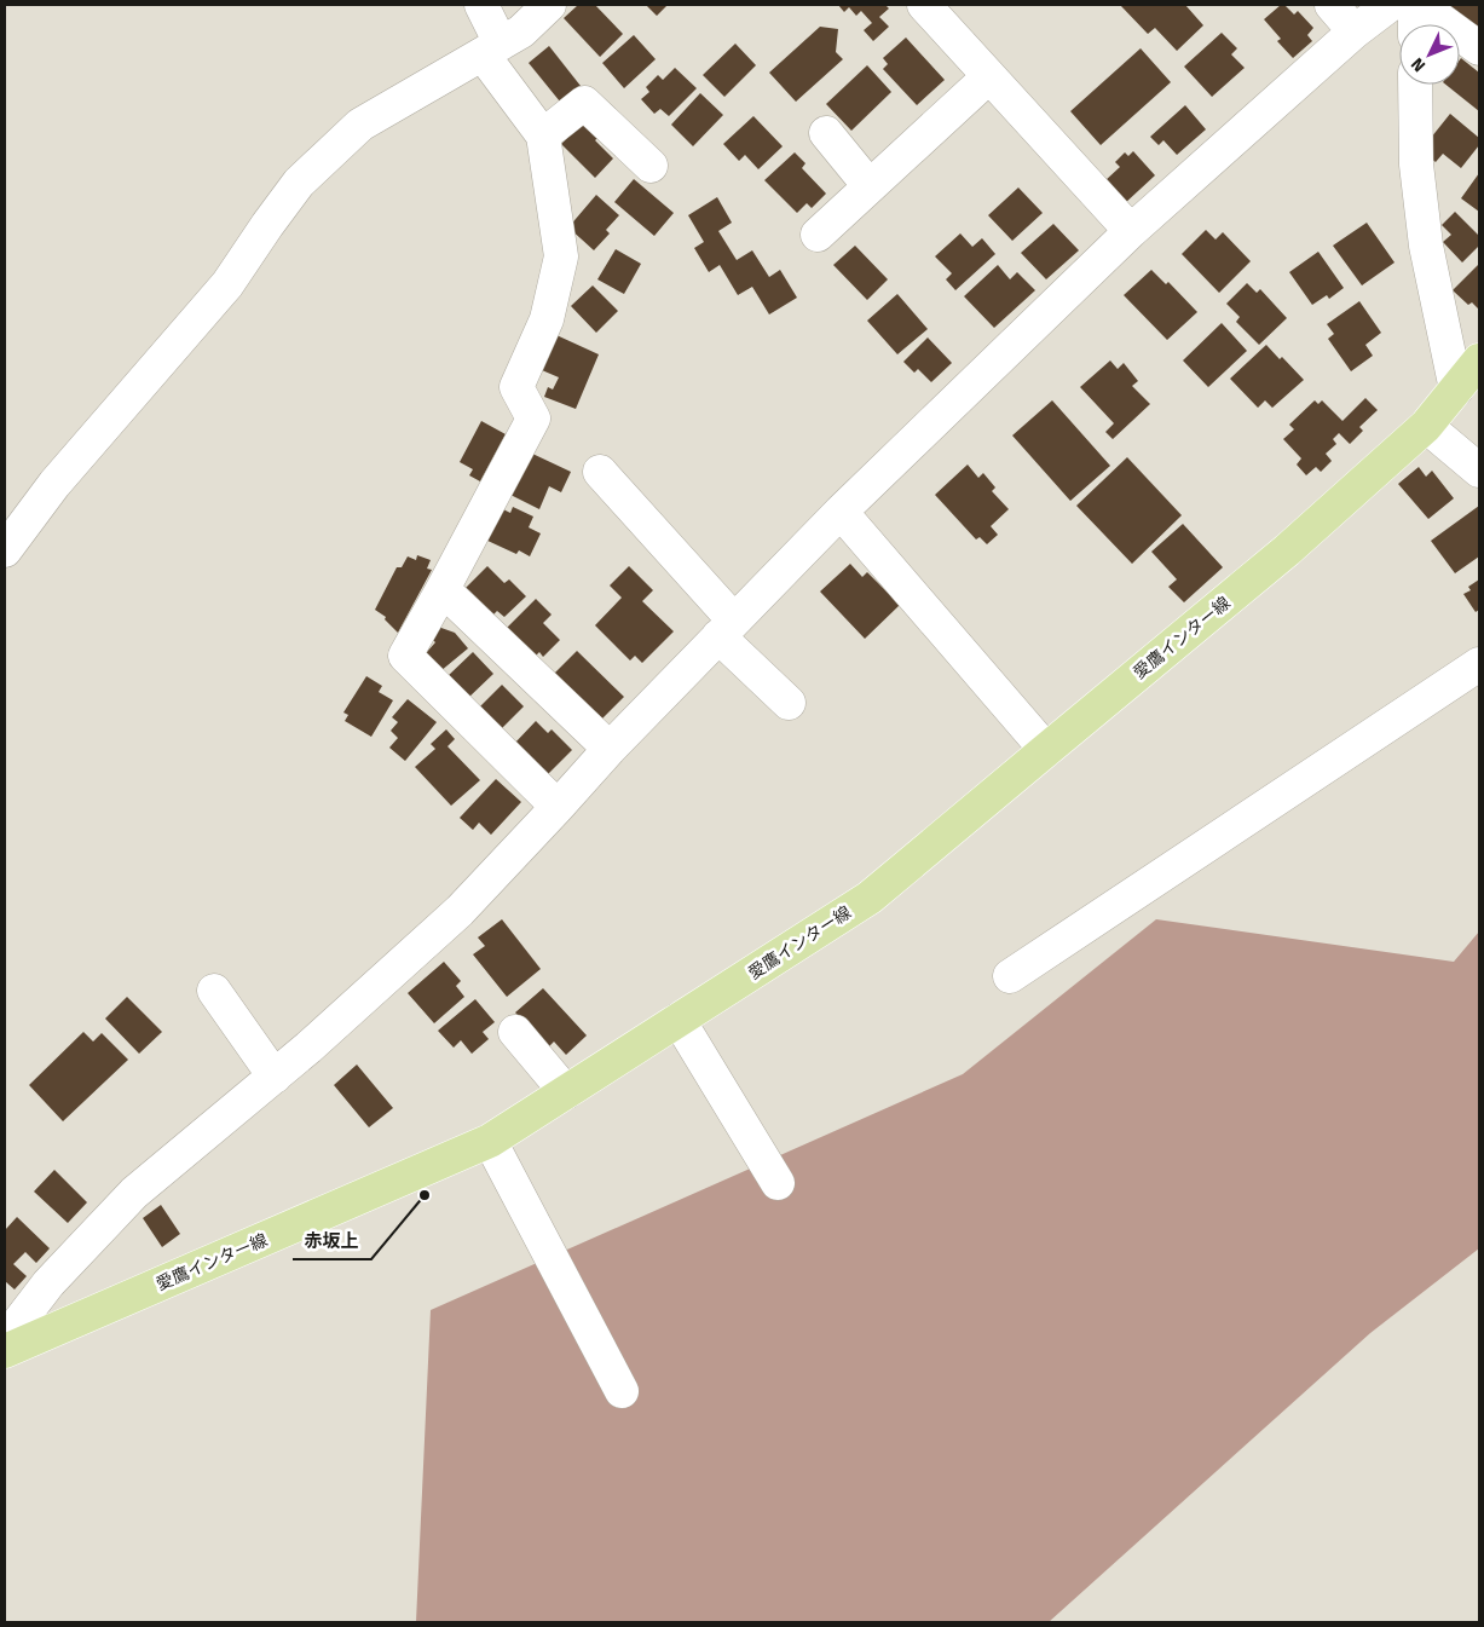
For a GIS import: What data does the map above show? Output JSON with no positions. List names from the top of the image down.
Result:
{
  "streets": {
    "main road": ["愛鷹インター線"]
  },
  "places": ["赤坂上"],
  "north": "bottom left"
}
